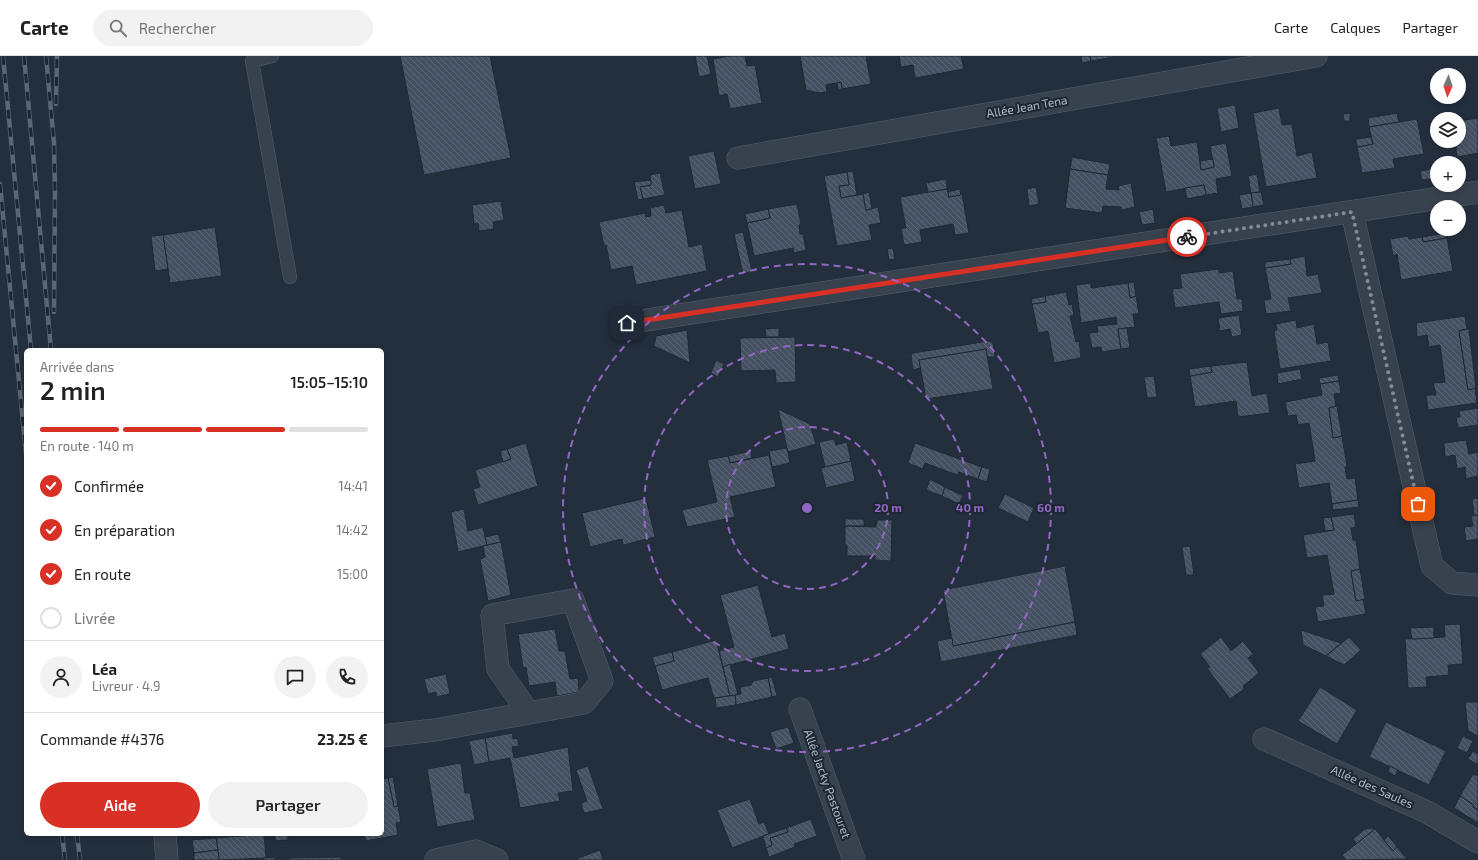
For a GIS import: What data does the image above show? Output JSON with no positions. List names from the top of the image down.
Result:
{
  "streets": {
    "street": ["Allée Jean Tena", "Allée Jacky Pastouret", "Allée des Saules"]
  },
  "north": "bottom",
  "page": {
    "header": "Carte",
    "search": "Rechercher",
    "nav": ["Carte", "Calques", "Partager"],
    "map_buttons": ["+", "−"],
    "heading": ["2 min", "Arrivée dans", "15:05–15:10"],
    "panel": [
      "Léa",
      "Livreur · 4.9",
      "Commande #4376",
      "23.25 €"
    ],
    "bar": "En route · 140 m",
    "list": [
      ["Confirmée", "14:41"],
      ["En préparation", "14:42"],
      ["En route", "15:00"],
      "Livrée"
    ],
    "buttons": ["Aide", "Partager"]
  },
  "rings": ["20 m", "40 m", "60 m"]
}
